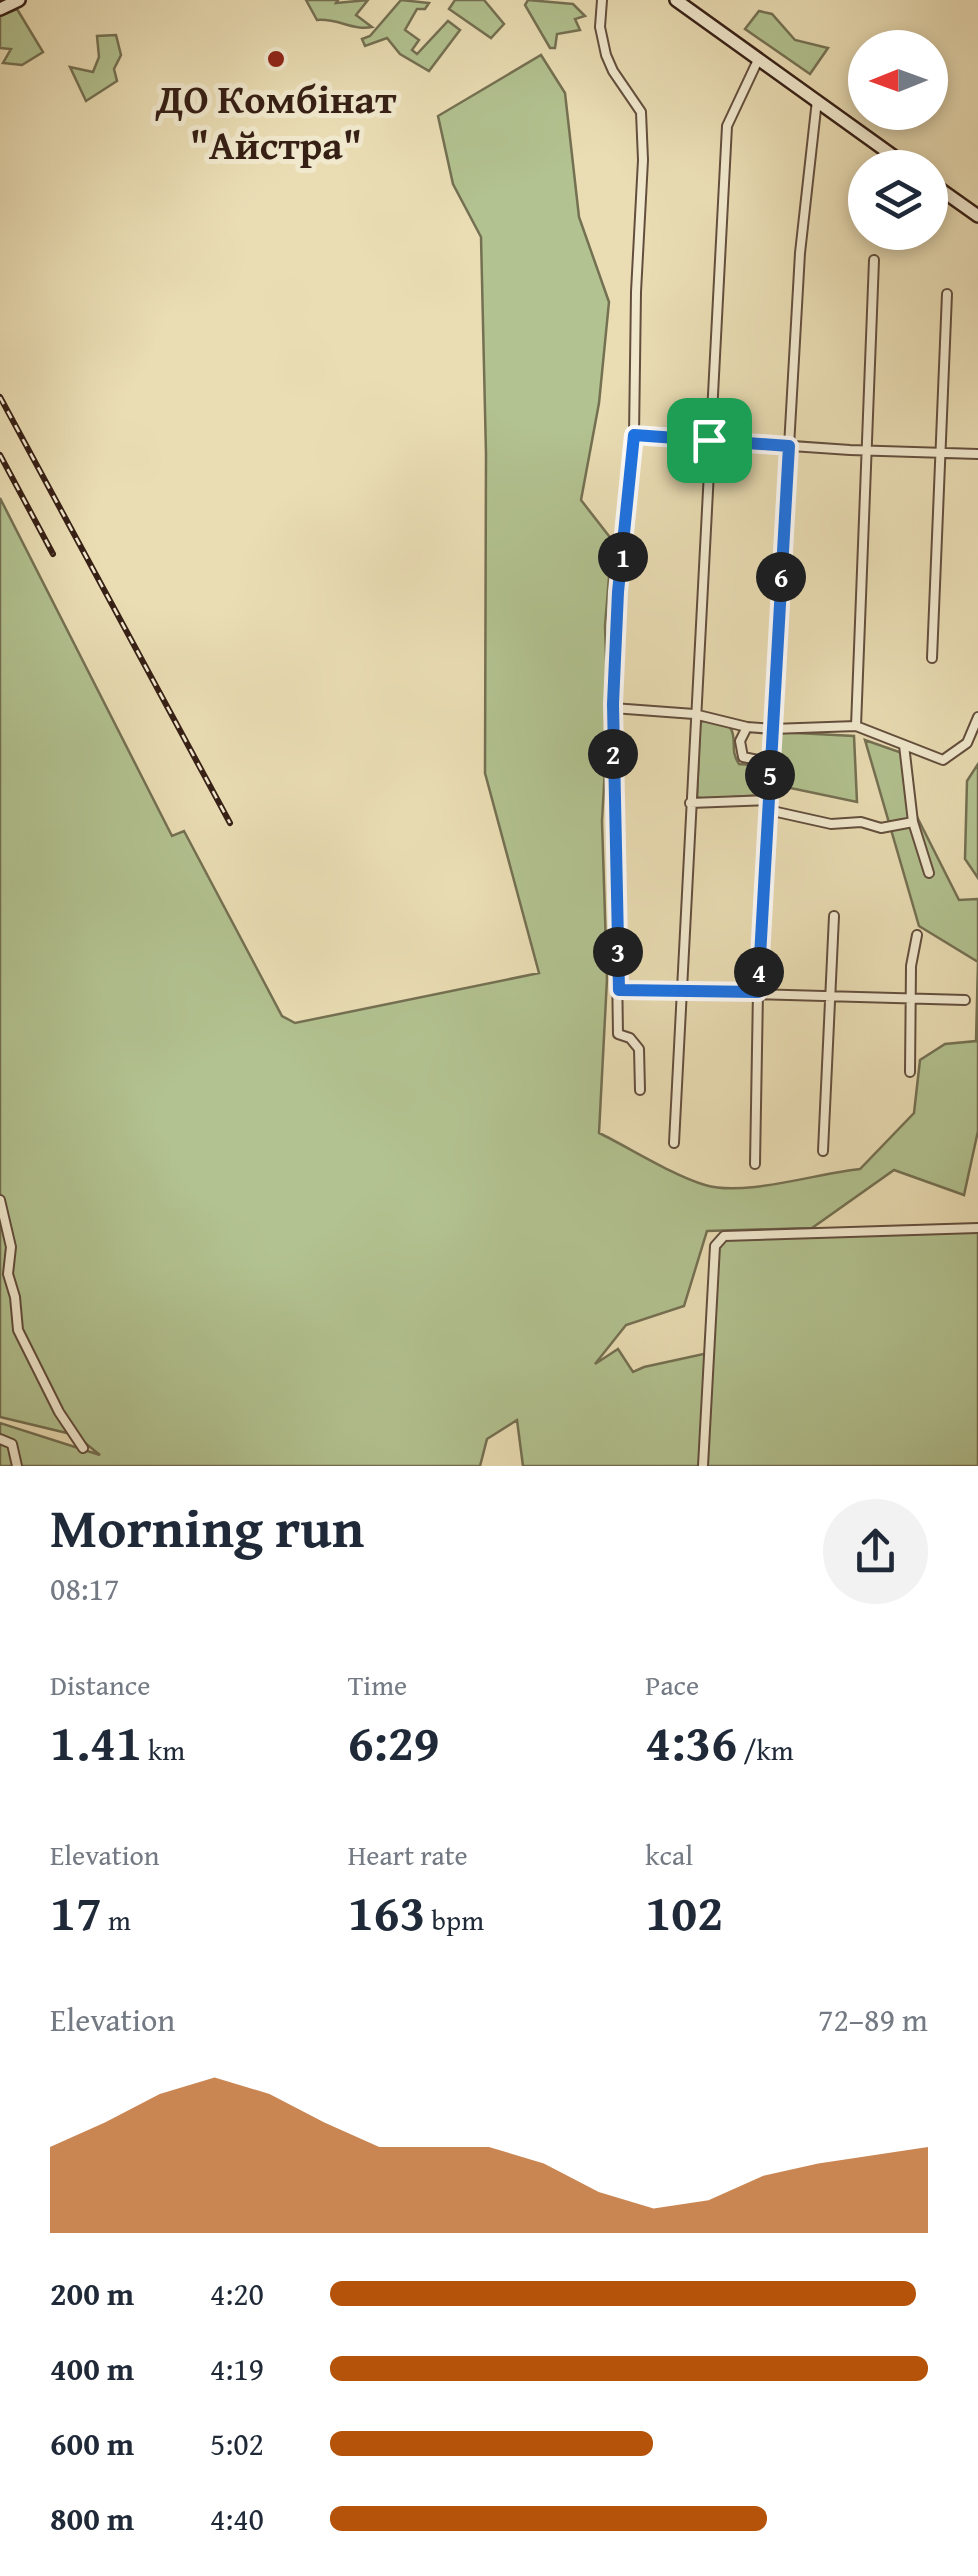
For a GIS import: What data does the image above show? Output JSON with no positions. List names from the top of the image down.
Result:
{
  "places": ["ДО Комбінат \"Айстра\""],
  "north": "left",
  "page": {
    "pins": [
      "1",
      "6",
      "2",
      "5",
      "3",
      "4"
    ],
    "heading": ["Morning run", "08:17"],
    "stats": [
      ["Distance", "1.41 km"],
      ["Time", "6:29"],
      ["Pace", "4:36 /km"],
      ["Elevation", "17 m"],
      ["Heart rate", "163 bpm"],
      ["kcal", "102"]
    ],
    "chart": ["Elevation", "72–89 m"],
    "list": [
      {
        "name": "200 m",
        "note": "4:20"
      },
      {
        "name": "400 m",
        "note": "4:19"
      },
      {
        "name": "600 m",
        "note": "5:02"
      },
      {
        "name": "800 m",
        "note": "4:40"
      }
    ]
  }
}
